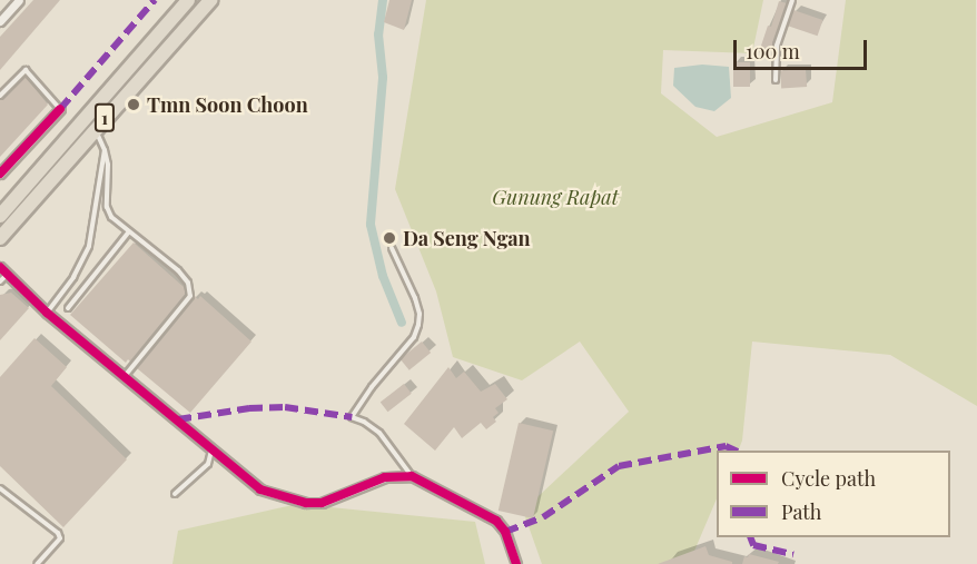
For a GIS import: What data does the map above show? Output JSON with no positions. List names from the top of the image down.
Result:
{
  "streets": {
    "highway": ["1"]
  },
  "parks": ["Gunung Rapat"],
  "places": ["Tmn Soon Choon", "Da Seng Ngan"],
  "legend": ["Cycle path", "Path"],
  "scale_bar": "100 m"
}
